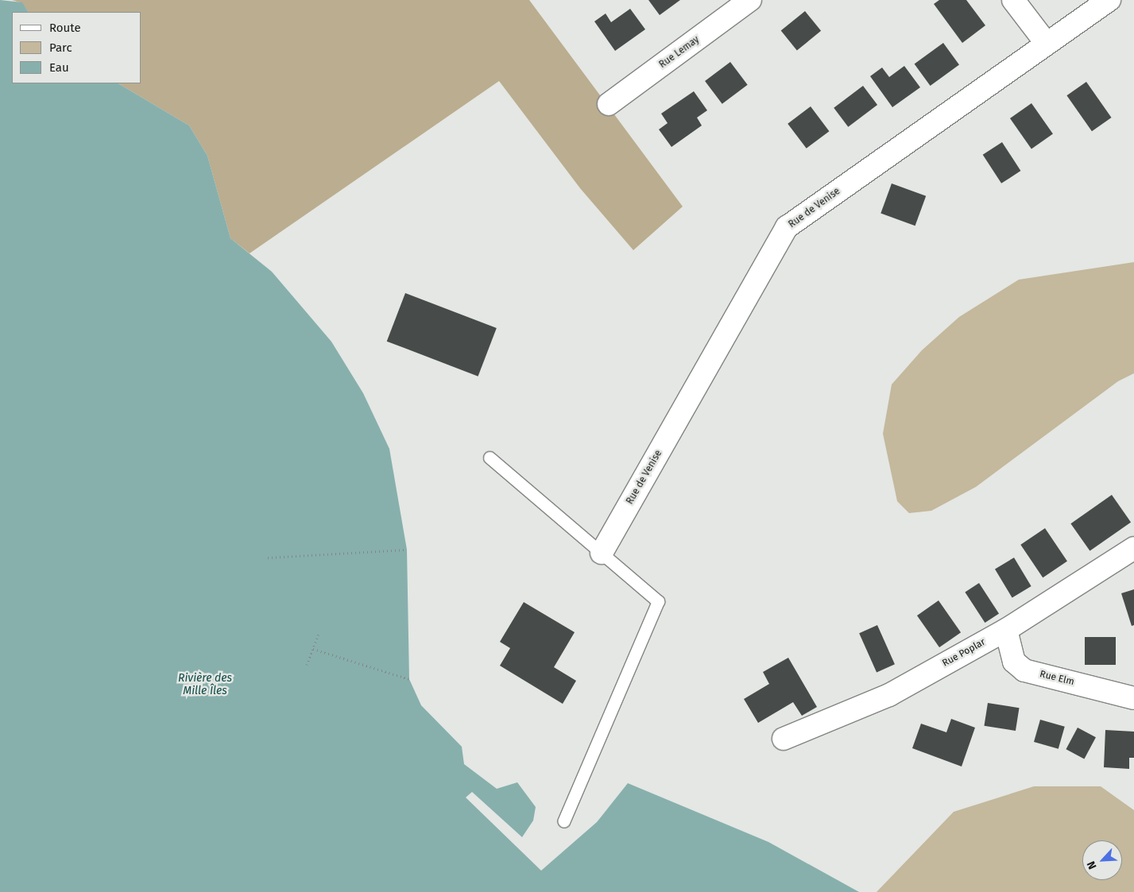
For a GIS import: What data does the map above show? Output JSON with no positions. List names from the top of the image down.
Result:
{
  "streets": {
    "street": [
      "Rue Lemay",
      "Rue de Venise",
      "Rue Poplar",
      "Rue Elm"
    ]
  },
  "crossings": [
    ["Rue Poplar", "Rue Elm"]
  ],
  "water": ["Rivière des Mille Îles"],
  "legend": ["Route", "Parc", "Eau"],
  "north": "bottom left"
}
